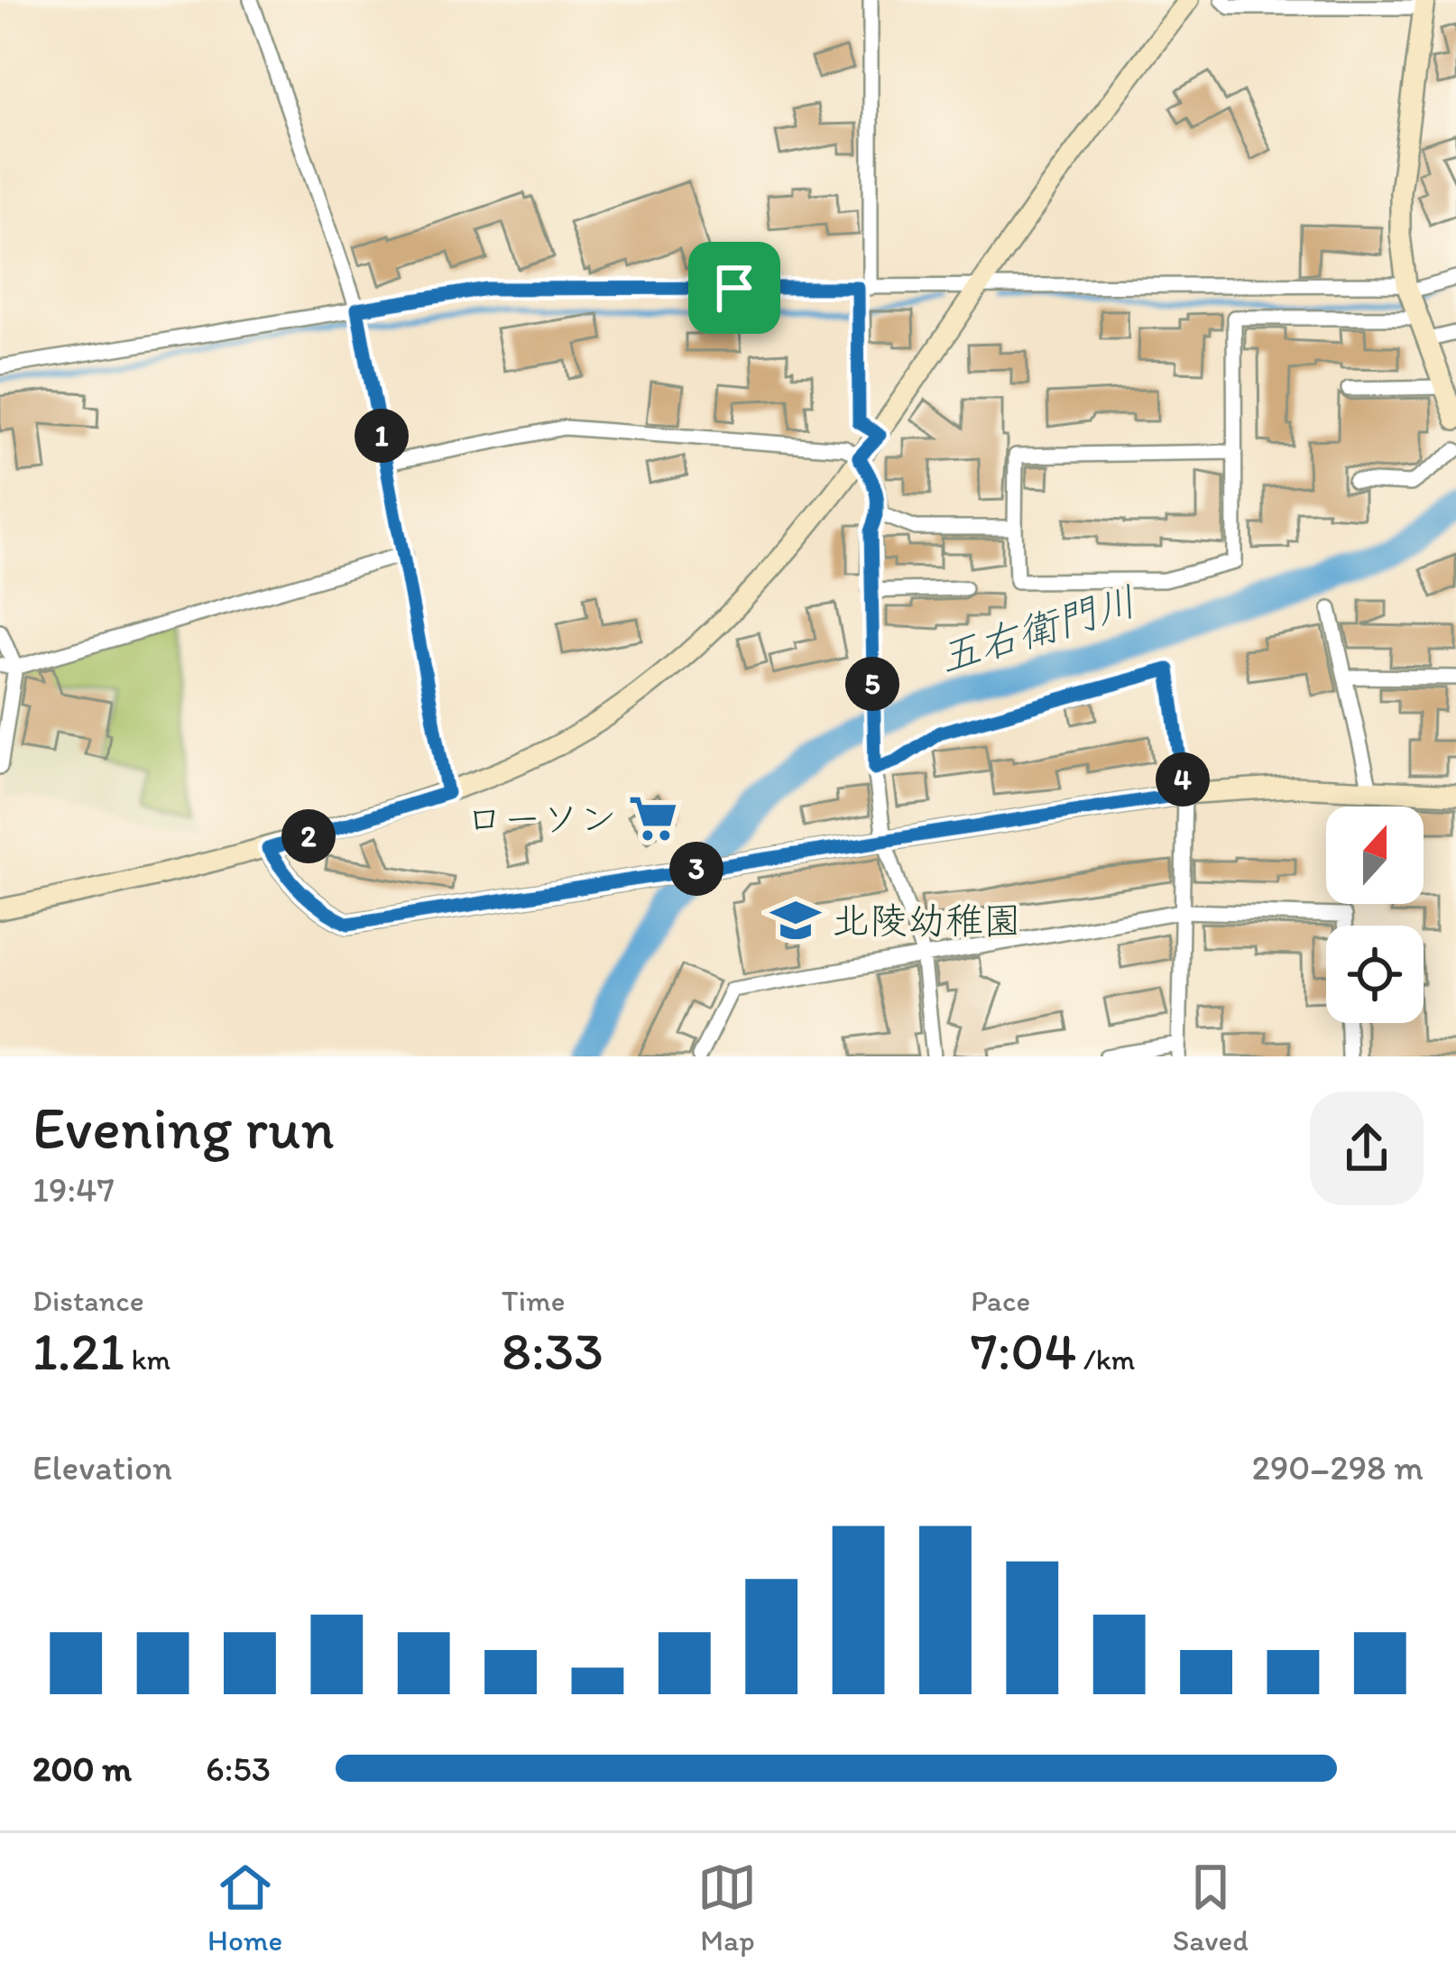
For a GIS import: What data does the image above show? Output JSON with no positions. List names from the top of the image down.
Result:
{
  "water": ["五右衛門川"],
  "places": {
    "supermarket": ["ローソン"],
    "school or university": ["北陵幼稚園"]
  },
  "north": "top",
  "page": {
    "pins": [
      "1",
      "5",
      "4",
      "2",
      "3"
    ],
    "heading": ["Evening run", "19:47"],
    "stats": [
      ["Distance", "1.21 km"],
      ["Time", "8:33"],
      ["Pace", "7:04 /km"]
    ],
    "chart": ["Elevation", "290–298 m"],
    "list": [
      {
        "name": "200 m",
        "note": "6:53"
      }
    ],
    "tabs": ["Home", "Map", "Saved"]
  }
}
